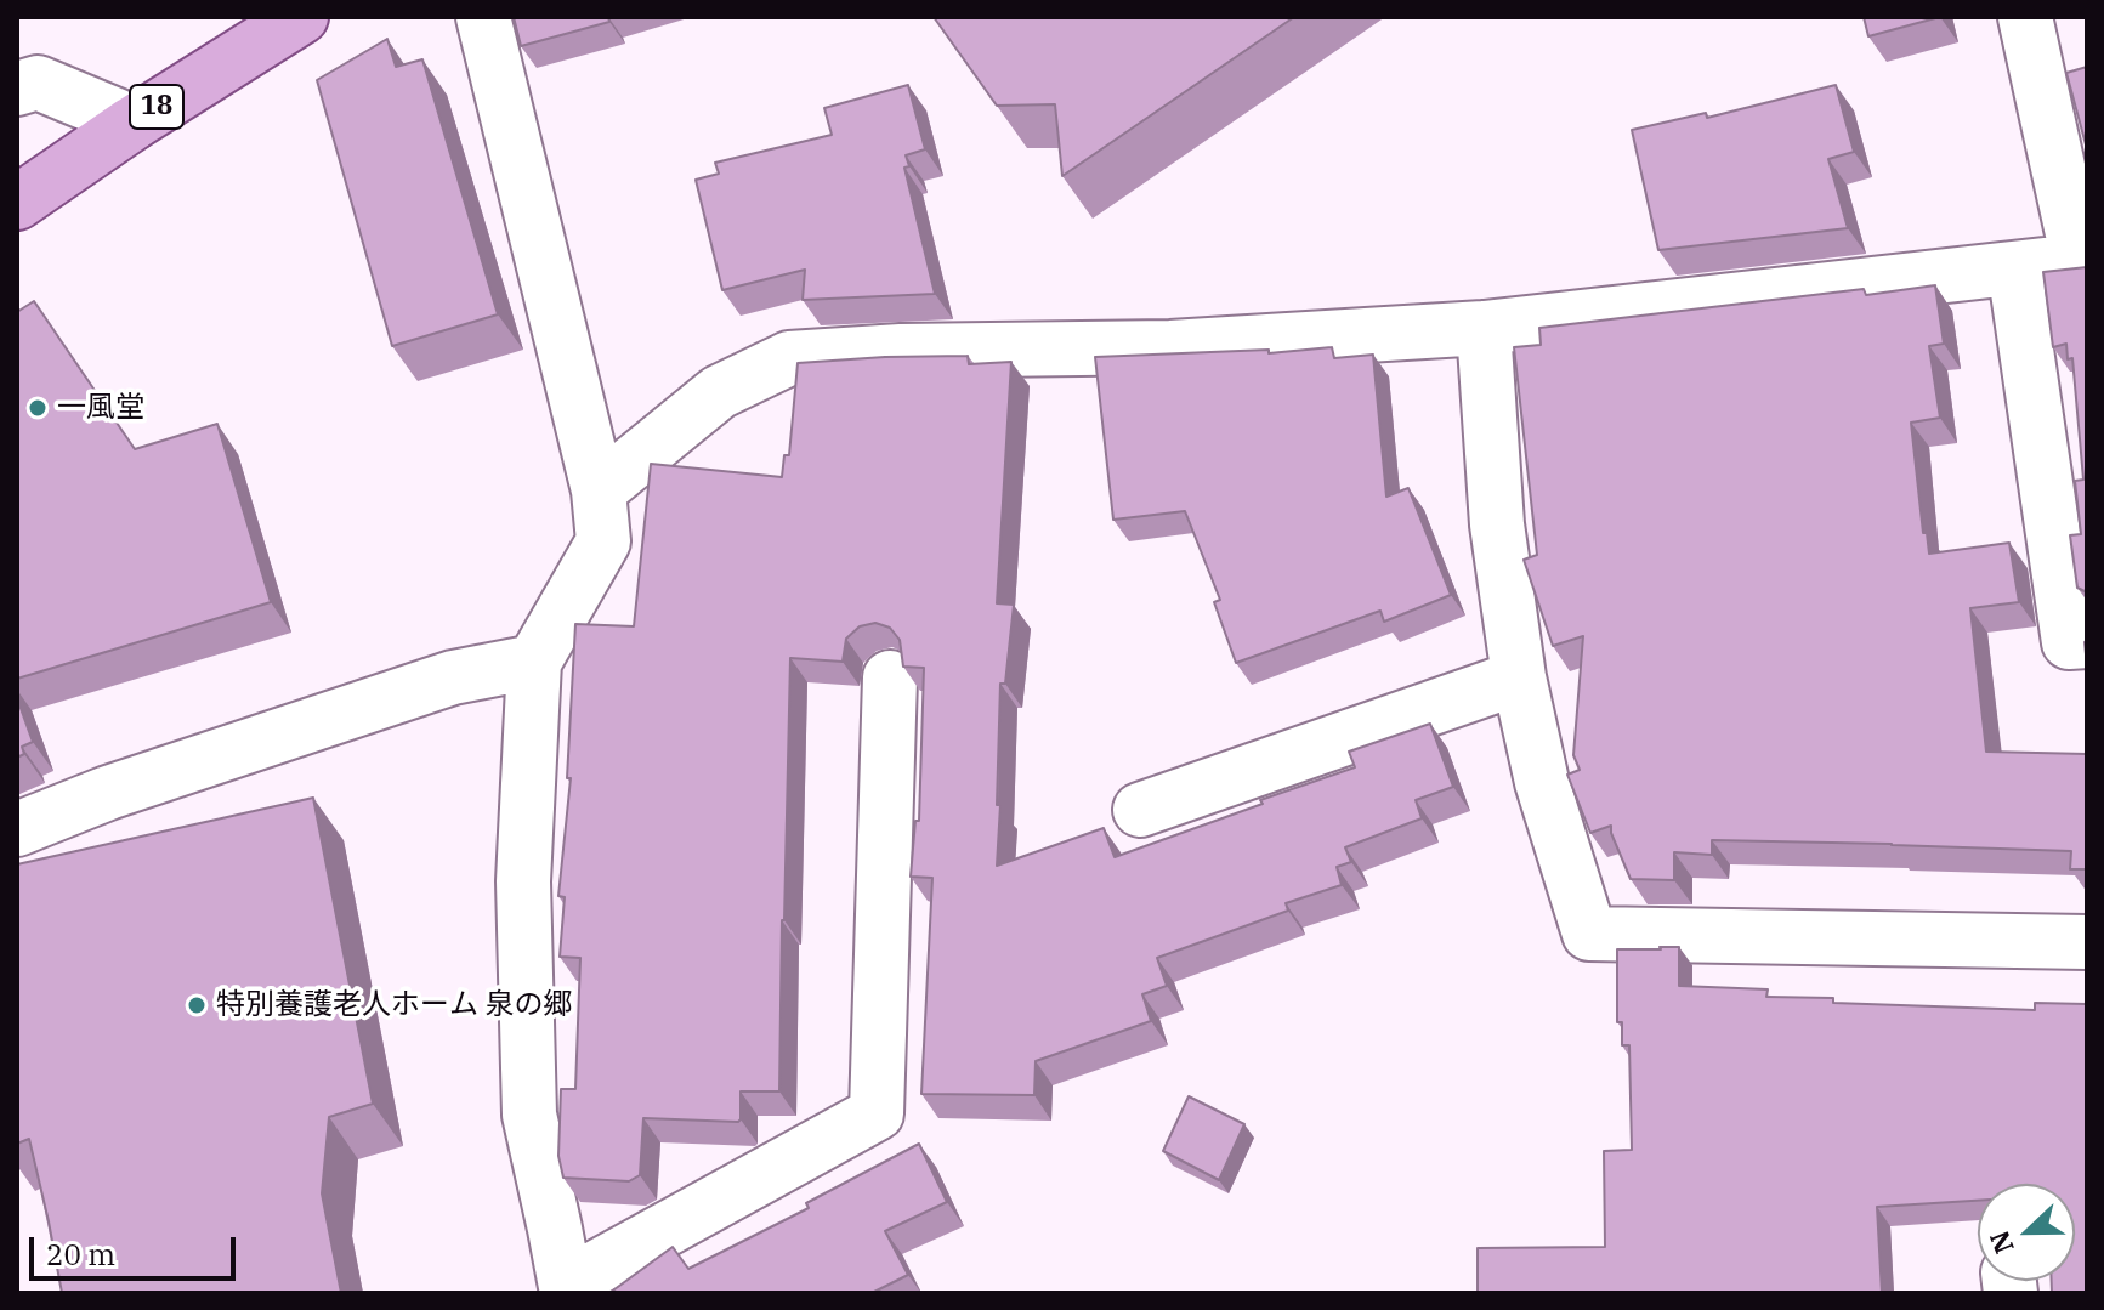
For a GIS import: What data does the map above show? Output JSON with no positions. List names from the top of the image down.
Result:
{
  "streets": {
    "main road": ["18"]
  },
  "places": ["一風堂", "特別養護老人ホーム 泉の郷"],
  "scale_bar": "20 m",
  "north": "left"
}
